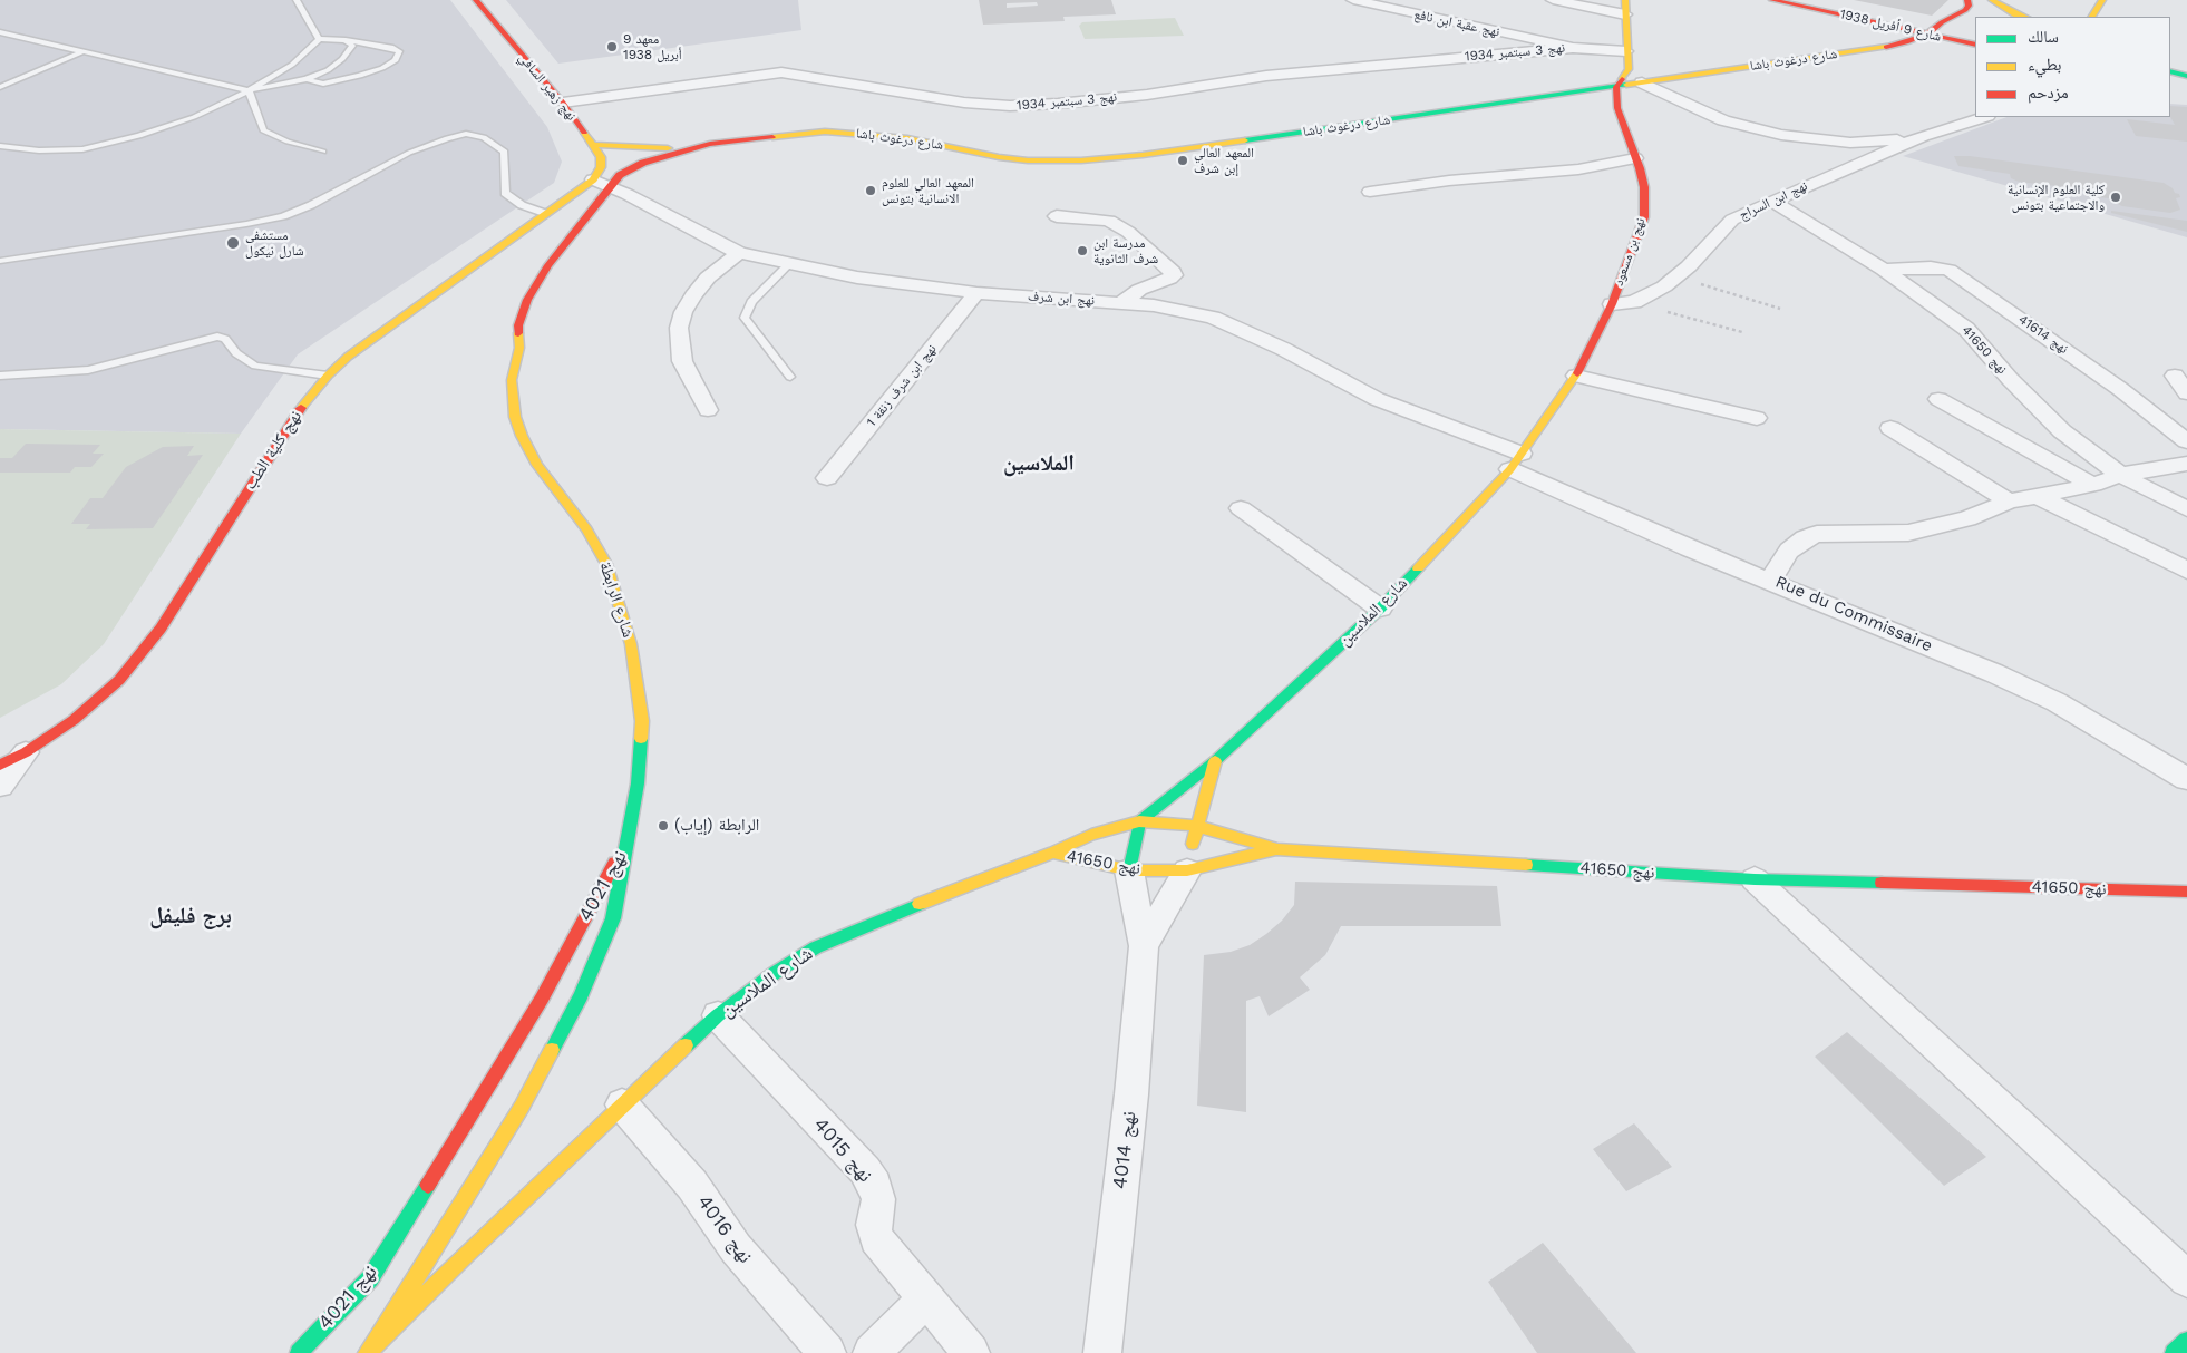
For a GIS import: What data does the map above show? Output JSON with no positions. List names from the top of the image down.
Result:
{
  "streets": {
    "street": [
      "نهج عقبة ابن نافع",
      "شارع 9 أفريل 1938",
      "نهج 3 سبتمبر 1934",
      "شارع درغوث باشا",
      "نهج زهير السافي",
      "نهج ابن السراج",
      "نهج بن مسعود",
      "نهج ابن شرف",
      "نهج 41614",
      "نهج 41650",
      "نهج ابن شرف زنقة 1",
      "نهج كلية الطب",
      "شارع الرابطة",
      "شارع الملاسين",
      "Rue du Commissaire",
      "نهج 4021",
      "نهج 4015",
      "نهج 4014",
      "نهج 4016"
    ]
  },
  "crossings": [
    ["نهج عقبة ابن نافع", "نهج 3 سبتمبر 1934"],
    ["شارع 9 أفريل 1938", "شارع درغوث باشا"],
    ["نهج 3 سبتمبر 1934", "نهج زهير السافي"],
    ["شارع درغوث باشا", "نهج ابن السراج"],
    ["شارع درغوث باشا", "نهج بن مسعود"],
    ["شارع درغوث باشا", "نهج ابن شرف"],
    ["شارع درغوث باشا", "شارع الرابطة"],
    ["نهج زهير السافي", "نهج ابن شرف"],
    ["نهج زهير السافي", "نهج كلية الطب"],
    ["نهج ابن السراج", "نهج بن مسعود"],
    ["نهج ابن السراج", "نهج 41650"],
    ["نهج بن مسعود", "نهج ابن شرف"],
    ["نهج بن مسعود", "شارع الملاسين"],
    ["نهج بن مسعود", "Rue du Commissaire"],
    ["نهج ابن شرف", "نهج ابن شرف زنقة 1"],
    ["نهج ابن شرف", "نهج كلية الطب"],
    ["نهج ابن شرف", "شارع الرابطة"],
    ["نهج ابن شرف", "شارع الملاسين"],
    ["نهج ابن شرف", "Rue du Commissaire"],
    ["نهج 41614", "نهج 41650"],
    ["نهج 41650", "شارع الملاسين"],
    ["نهج 41650", "نهج 4014"],
    ["شارع الرابطة", "نهج 4021"],
    ["شارع الملاسين", "Rue du Commissaire"],
    ["شارع الملاسين", "نهج 4021"],
    ["شارع الملاسين", "نهج 4015"],
    ["شارع الملاسين", "نهج 4016"]
  ],
  "districts": ["الملاسين", "برج فليفل"],
  "places": [
    "معهد 9 أبريل 1938",
    "المعهد العالي إبن شرف",
    "المعهد العالي للعلوم الانسانية بتونس",
    "كلية العلوم الإنسانية والاجتماعية بتونس",
    "مستشفى شارل نيكول",
    "مدرسة ابن شرف الثانوية",
    "الرابطة (إياب)"
  ],
  "legend": ["سالك", "بطيء", "مزدحم"]
}
